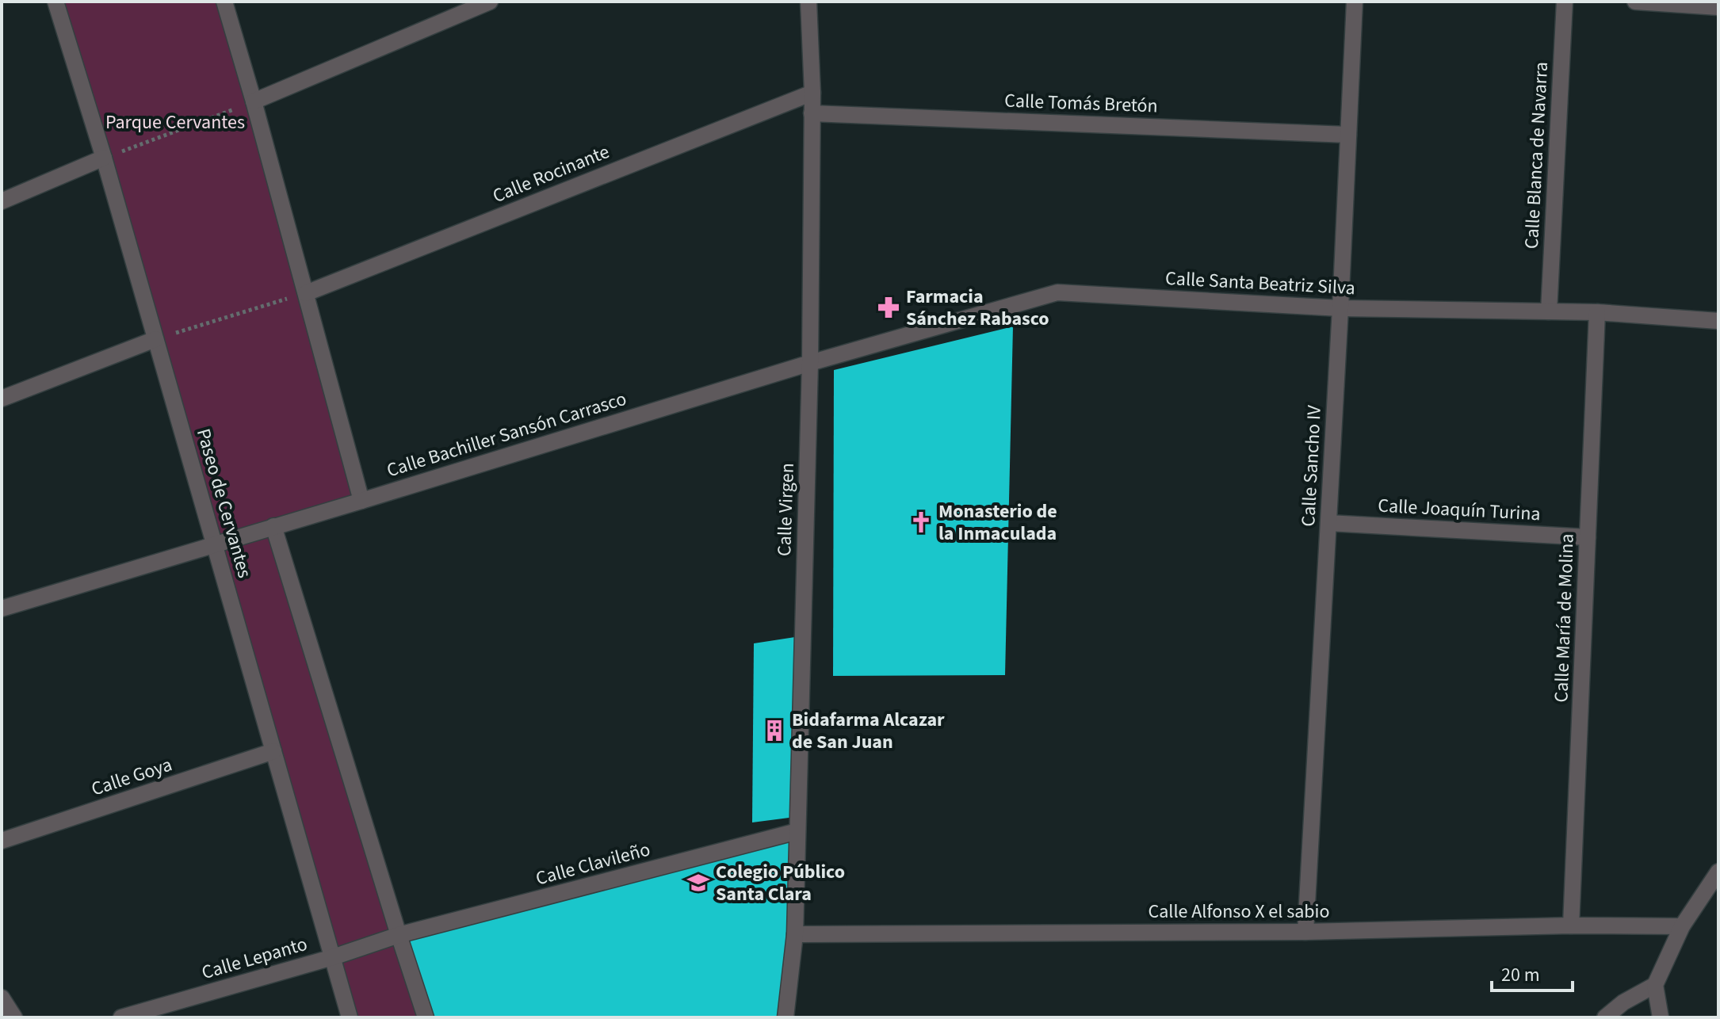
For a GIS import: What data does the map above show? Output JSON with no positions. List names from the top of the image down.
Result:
{
  "streets": {
    "street": [
      "Calle Tomás Bretón",
      "Calle Blanca de Navarra",
      "Calle Rocinante",
      "Calle Santa Beatriz Silva",
      "Calle Bachiller Sansón Carrasco",
      "Calle Sancho IV",
      "Paseo de Cervantes",
      "Calle Virgen",
      "Calle Joaquín Turina",
      "Calle María de Molina",
      "Calle Goya",
      "Calle Clavileño",
      "Calle Alfonso X el sabio",
      "Calle Lepanto"
    ]
  },
  "crossings": [
    ["Calle Tomás Bretón", "Calle Sancho IV"],
    ["Calle Tomás Bretón", "Calle Virgen"],
    ["Calle Blanca de Navarra", "Calle Santa Beatriz Silva"],
    ["Calle Rocinante", "Calle Virgen"],
    ["Calle Santa Beatriz Silva", "Calle Bachiller Sansón Carrasco"],
    ["Calle Santa Beatriz Silva", "Calle Sancho IV"],
    ["Calle Santa Beatriz Silva", "Calle Virgen"],
    ["Calle Santa Beatriz Silva", "Calle María de Molina"],
    ["Calle Bachiller Sansón Carrasco", "Paseo de Cervantes"],
    ["Calle Bachiller Sansón Carrasco", "Calle Virgen"],
    ["Calle Sancho IV", "Calle Joaquín Turina"],
    ["Calle Sancho IV", "Calle Alfonso X el sabio"],
    ["Paseo de Cervantes", "Calle Goya"],
    ["Paseo de Cervantes", "Calle Lepanto"],
    ["Calle Virgen", "Calle Clavileño"],
    ["Calle Virgen", "Calle Alfonso X el sabio"],
    ["Calle Joaquín Turina", "Calle María de Molina"],
    ["Calle María de Molina", "Calle Alfonso X el sabio"],
    ["Calle Clavileño", "Calle Lepanto"]
  ],
  "parks": ["Parque Cervantes"],
  "places": {
    "pharmacy": ["Farmacia Sánchez Rabasco"],
    "church": ["Monasterio de la Inmaculada"],
    "building": ["Bidafarma Alcazar de San Juan"],
    "school or university": ["Colegio Público Santa Clara"]
  },
  "scale_bar": "20 m"
}
